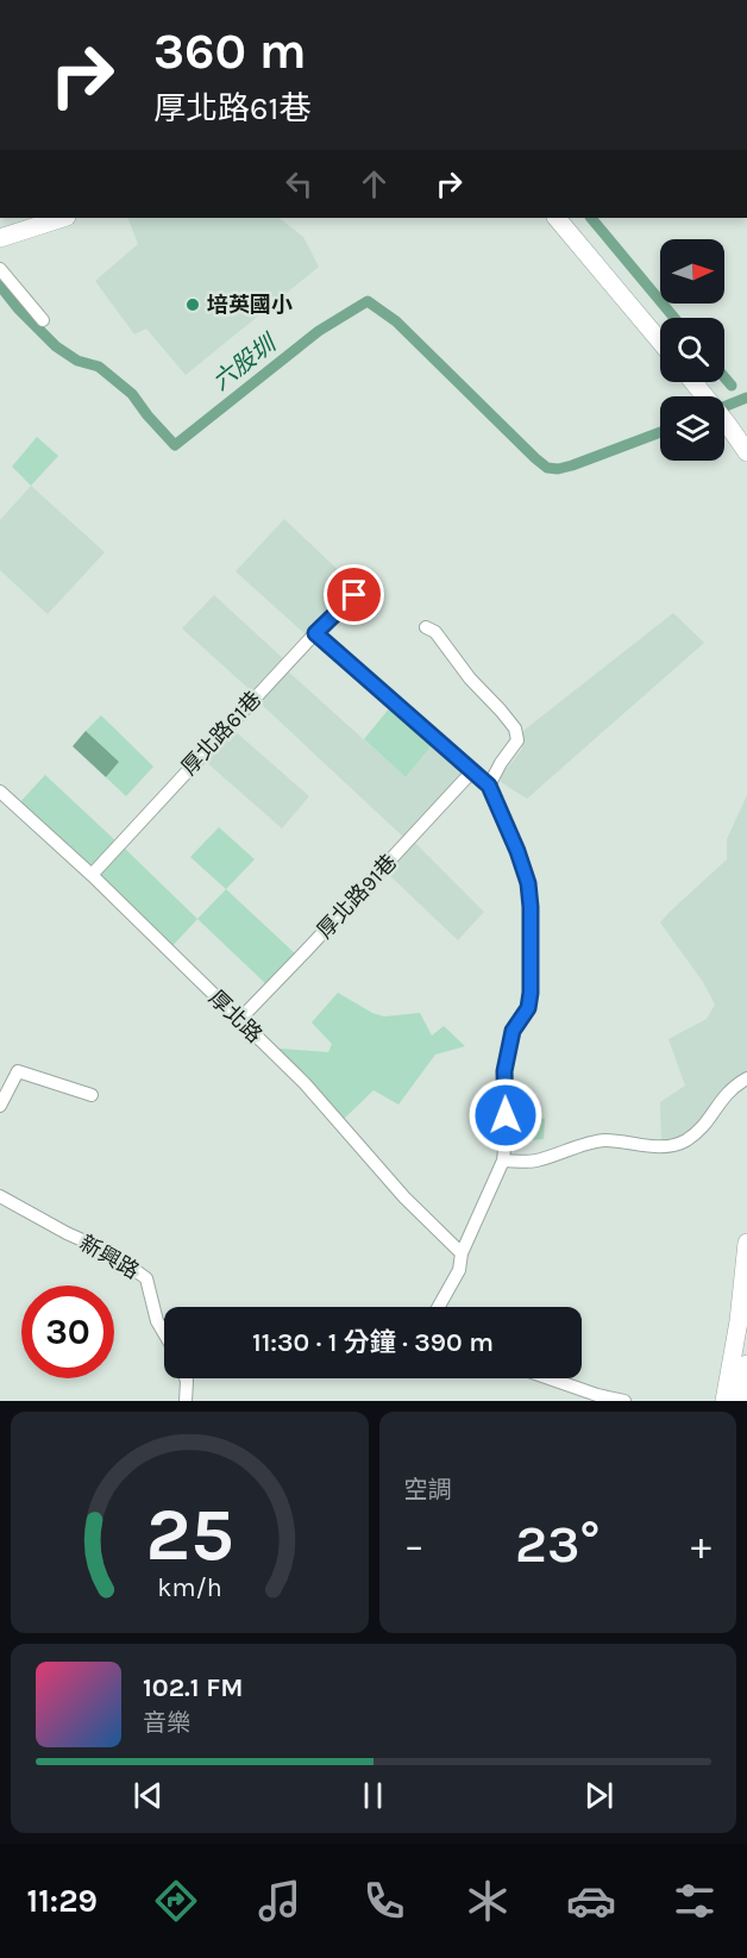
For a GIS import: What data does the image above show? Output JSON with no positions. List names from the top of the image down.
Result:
{
  "streets": {
    "street": [
      "厚北路61巷",
      "厚北路91巷",
      "厚北路",
      "新興路"
    ]
  },
  "crossings": [
    ["厚北路61巷", "厚北路"],
    ["厚北路91巷", "厚北路"]
  ],
  "water": ["六股圳"],
  "places": ["培英國小"],
  "north": "right",
  "page": {
    "turn": ["360 m", "厚北路61巷"],
    "limit": "30",
    "trip": "11:30 · 1 分鐘 · 390 m",
    "tile": "空調",
    "heat": ["−", "23°", "+"],
    "song": ["102.1 FM", "音樂"],
    "tabs": "11:29",
    "gauge": ["25", "km/h"]
  }
}
